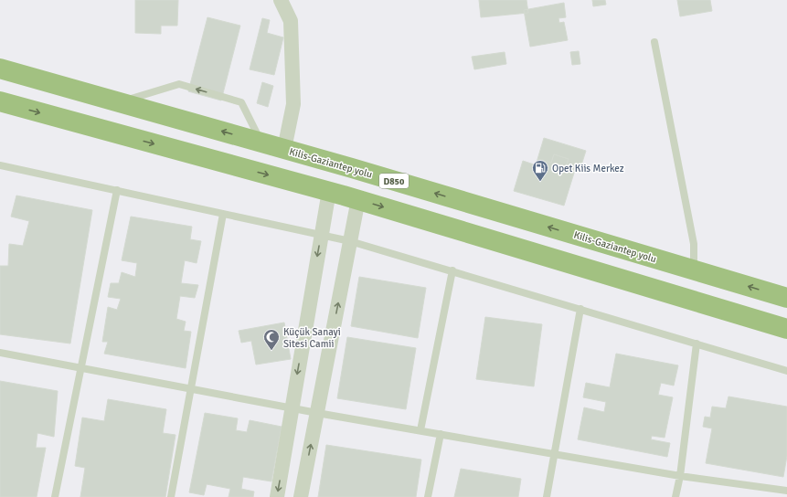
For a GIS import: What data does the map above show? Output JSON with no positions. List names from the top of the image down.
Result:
{
  "streets": {
    "highway": ["Kilis-Gaziantep yolu", "D850"]
  },
  "places": {
    "fuel station": ["Opet Kiis Merkez"],
    "mosque": ["Küçük Sanayi Sitesi Camii"]
  }
}
